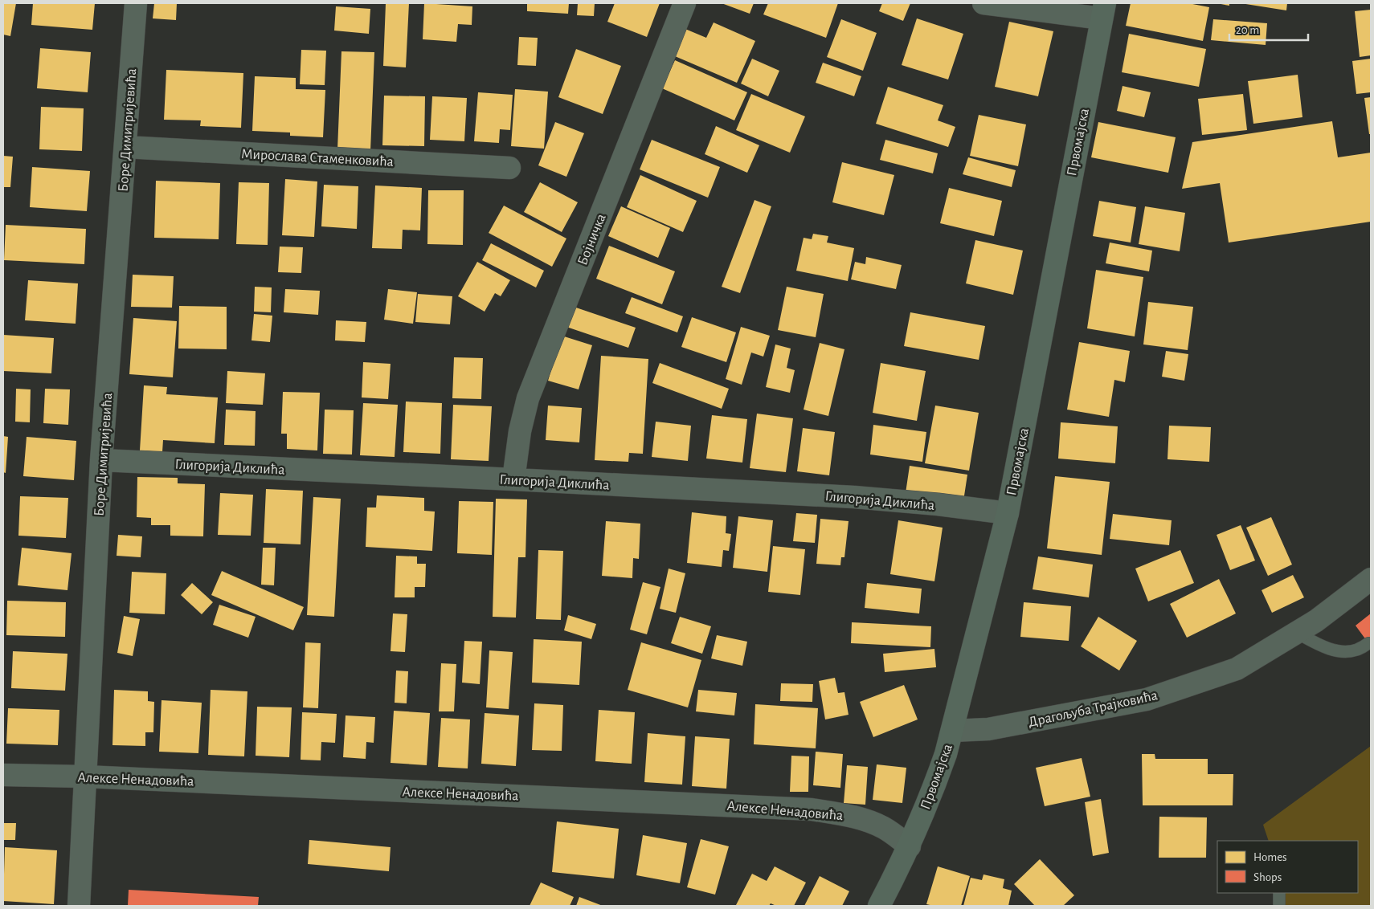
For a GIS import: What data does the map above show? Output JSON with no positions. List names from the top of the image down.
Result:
{
  "streets": {
    "main road": ["Првомајска"],
    "street": [
      "Боре Димитријевића",
      "Мирослава Стаменковића",
      "Бојничка",
      "Глигорија Диклића",
      "Драгољуба Трајковића",
      "Алексе Ненадовића"
    ]
  },
  "crossings": [
    ["Боре Димитријевића", "Мирослава Стаменковића"],
    ["Боре Димитријевића", "Глигорија Диклића"],
    ["Боре Димитријевића", "Алексе Ненадовића"],
    ["Првомајска", "Глигорија Диклића"],
    ["Првомајска", "Драгољуба Трајковића"],
    ["Првомајска", "Алексе Ненадовића"],
    ["Бојничка", "Глигорија Диклића"]
  ],
  "legend": ["Homes", "Shops"],
  "scale_bar": "20 m"
}
